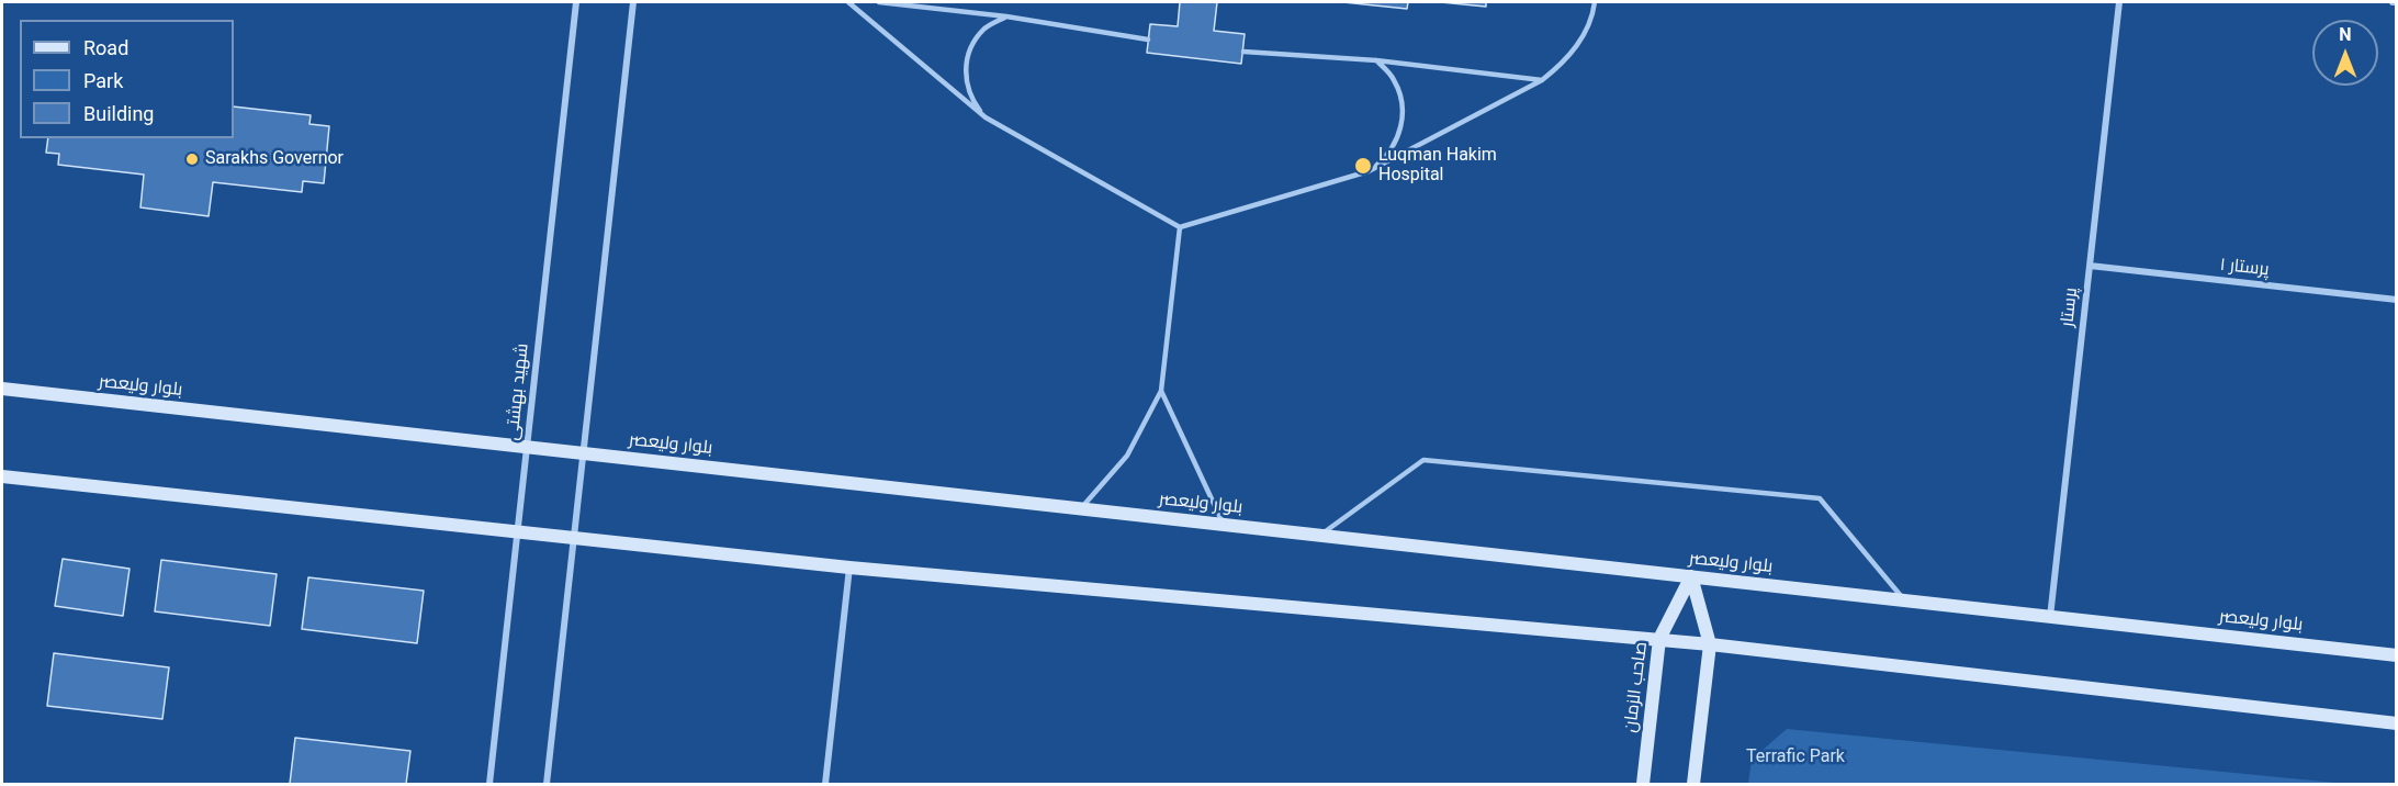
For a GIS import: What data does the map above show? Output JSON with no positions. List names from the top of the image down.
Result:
{
  "streets": {
    "street": [
      "پرستار ۱",
      "پرستار",
      "بلوار ولیعصر",
      "شهید بهشتی",
      "صاحب الزمان"
    ]
  },
  "crossings": [
    ["پرستار ۱", "پرستار"],
    ["پرستار", "بلوار ولیعصر"],
    ["بلوار ولیعصر", "شهید بهشتی"],
    ["بلوار ولیعصر", "صاحب الزمان"]
  ],
  "parks": ["Terrafic Park"],
  "places": ["Sarakhs Governor", "Luqman Hakim Hospital"],
  "legend": ["Road", "Park", "Building"],
  "north": "top"
}
